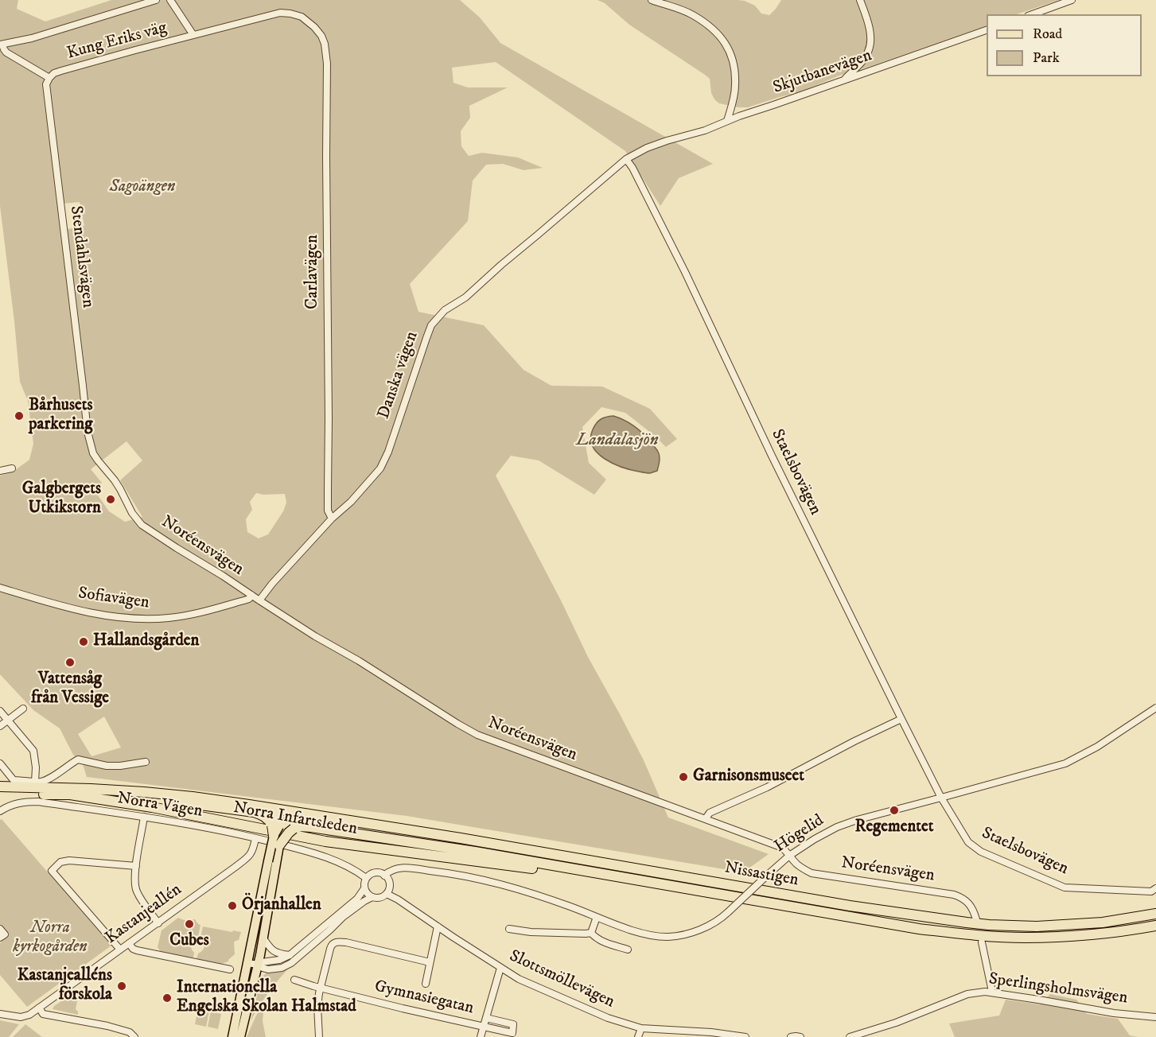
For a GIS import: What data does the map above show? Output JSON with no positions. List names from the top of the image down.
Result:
{
  "streets": {
    "highway": ["Norra Infartsleden", "Nissastigen"],
    "street": [
      "Kung Eriks väg",
      "Skjutbanevägen",
      "Stendahlsvägen",
      "Carlavägen",
      "Danska vägen",
      "Staelsbovägen",
      "Noréensvägen",
      "Sofiavägen",
      "Norra Vägen",
      "Högelid",
      "Kastanjeallén",
      "Slottsmöllevägen",
      "Sperlingsholmsvägen",
      "Gymnasiegatan"
    ]
  },
  "crossings": [
    ["Kung Eriks väg", "Stendahlsvägen"],
    ["Kung Eriks väg", "Carlavägen"],
    ["Skjutbanevägen", "Danska vägen"],
    ["Stendahlsvägen", "Noréensvägen"],
    ["Carlavägen", "Danska vägen"],
    ["Danska vägen", "Staelsbovägen"],
    ["Danska vägen", "Noréensvägen"],
    ["Staelsbovägen", "Högelid"],
    ["Noréensvägen", "Sofiavägen"],
    ["Noréensvägen", "Högelid"],
    ["Norra Vägen", "Högelid"],
    ["Norra Vägen", "Kastanjeallén"],
    ["Norra Vägen", "Slottsmöllevägen"],
    ["Norra Infartsleden", "Nissastigen"],
    ["Högelid", "Slottsmöllevägen"]
  ],
  "water": ["Landalasjön"],
  "parks": ["Sagoängen", "Norra kyrkogården"],
  "places": [
    "Bårhusets parkering",
    "Galgbergets Utkikstorn",
    "Hallandsgården",
    "Vattensåg från Vessige",
    "Garnisonsmuseet",
    "Regementet",
    "Örjanhallen",
    "Cubes",
    "Kastanjealléns förskola",
    "Internationella Engelska Skolan Halmstad"
  ],
  "legend": ["Road", "Park"]
}
